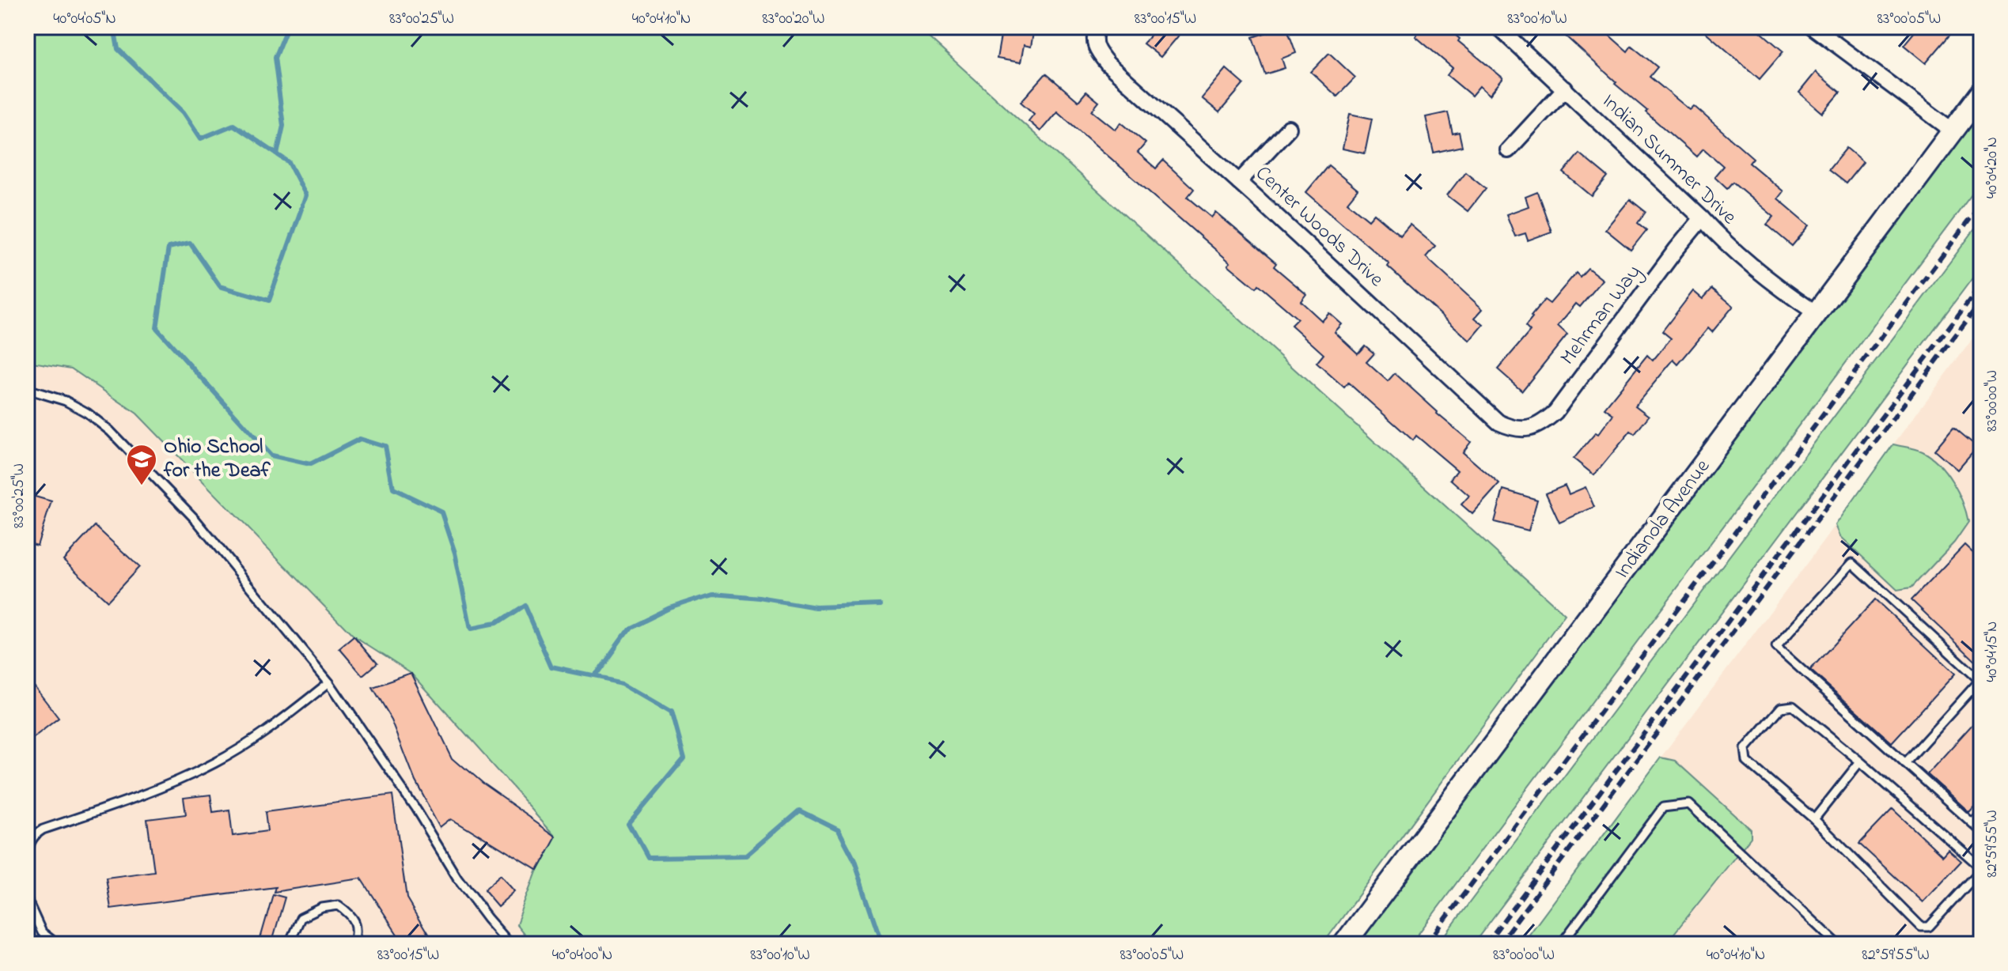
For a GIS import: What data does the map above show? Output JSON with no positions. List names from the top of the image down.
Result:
{
  "streets": {
    "main road": ["Indianola Avenue"],
    "street": ["Indian Summer Drive", "Center Woods Drive", "Mehrman Way"]
  },
  "crossings": [
    ["Indian Summer Drive", "Mehrman Way"],
    ["Indian Summer Drive", "Indianola Avenue"],
    ["Center Woods Drive", "Mehrman Way"]
  ],
  "places": {
    "school or university": ["Ohio School for the Deaf"]
  },
  "coordinates": [
    "40°04'05\"N",
    "83°00'25\"W",
    "40°04'10\"N",
    "83°00'20\"W",
    "83°00'15\"W",
    "83°00'10\"W",
    "83°00'05\"W",
    "40°04'20\"N",
    "83°00'00\"W",
    "40°04'15\"N",
    "82°59'55\"W",
    "40°04'00\"N"
  ]
}
